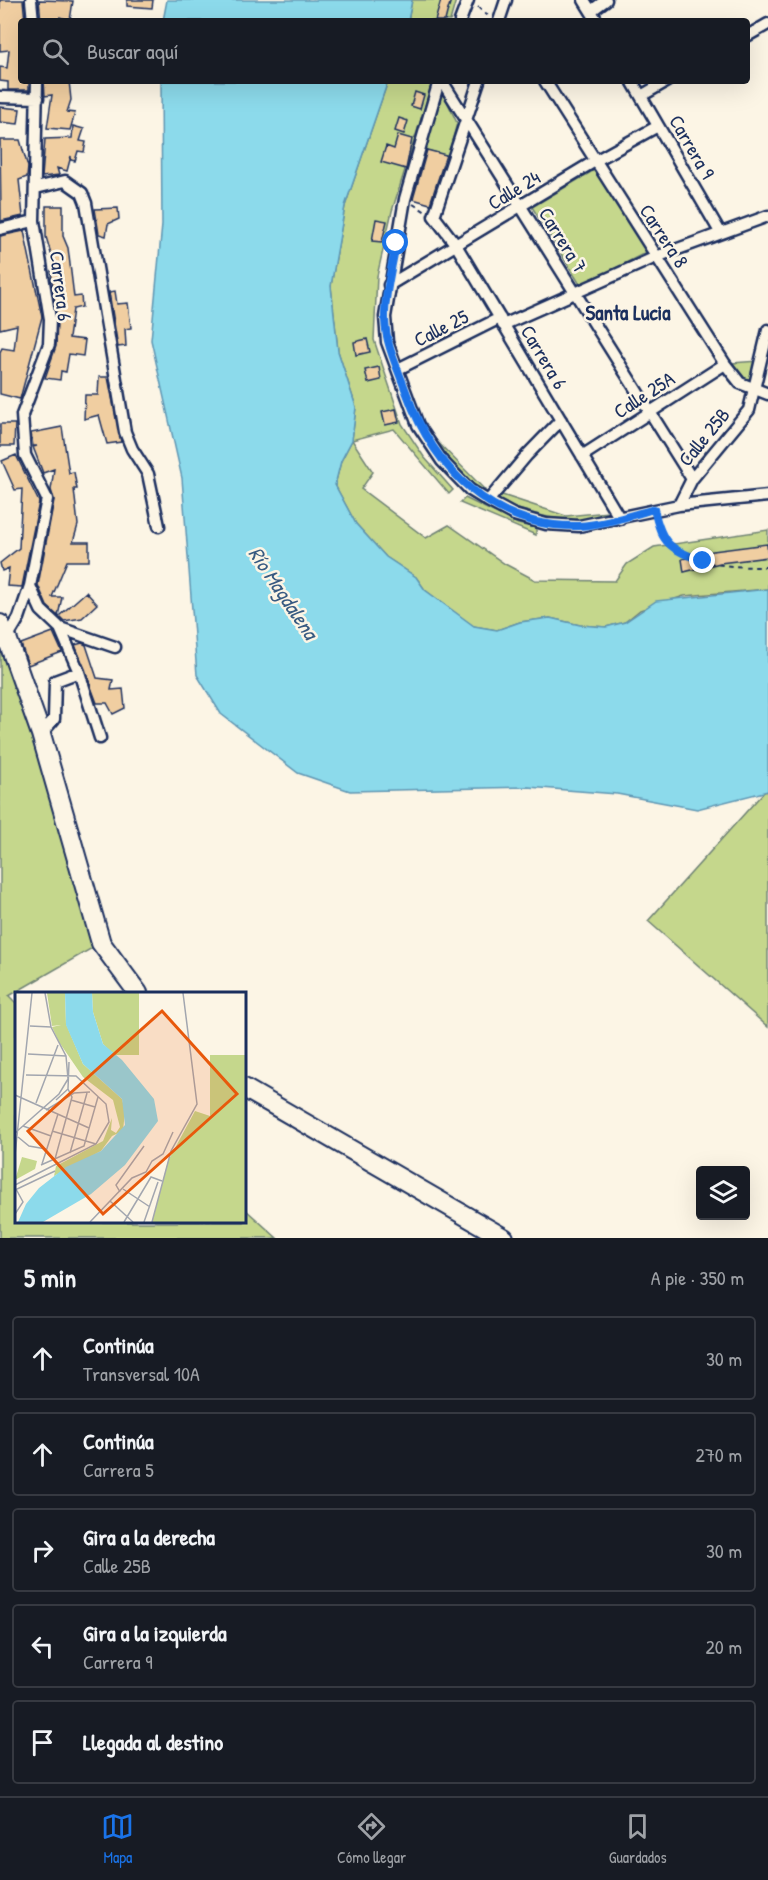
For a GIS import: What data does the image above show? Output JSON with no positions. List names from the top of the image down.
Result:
{
  "streets": {
    "street": [
      "Carrera 9",
      "Calle 24",
      "Carrera 8",
      "Carrera 7",
      "Carrera 6",
      "Calle 25",
      "Calle 25A",
      "Calle 25B"
    ]
  },
  "crossings": [
    ["Carrera 9", "Calle 24"],
    ["Carrera 9", "Calle 25"],
    ["Calle 24", "Carrera 8"],
    ["Calle 24", "Carrera 7"],
    ["Calle 24", "Carrera 6"],
    ["Carrera 8", "Calle 25"],
    ["Carrera 8", "Calle 25A"],
    ["Carrera 8", "Calle 25B"],
    ["Carrera 7", "Calle 25"],
    ["Carrera 7", "Calle 25A"],
    ["Carrera 7", "Calle 25B"],
    ["Carrera 6", "Calle 25"],
    ["Carrera 6", "Calle 25A"]
  ],
  "districts": ["Santa Lucia"],
  "water": ["Río Magdalena"],
  "page": {
    "search": "Buscar aquí",
    "heading": ["5 min", "A pie · 350 m"],
    "list": [
      ["Continúa", "Transversal 10A", "30 m"],
      ["Continúa", "Carrera 5", "270 m"],
      ["Gira a la derecha", "Calle 25B", "30 m"],
      ["Gira a la izquierda", "Carrera 9", "20 m"],
      "Llegada al destino"
    ],
    "nav": ["Mapa", "Cómo llegar", "Guardados"]
  }
}
